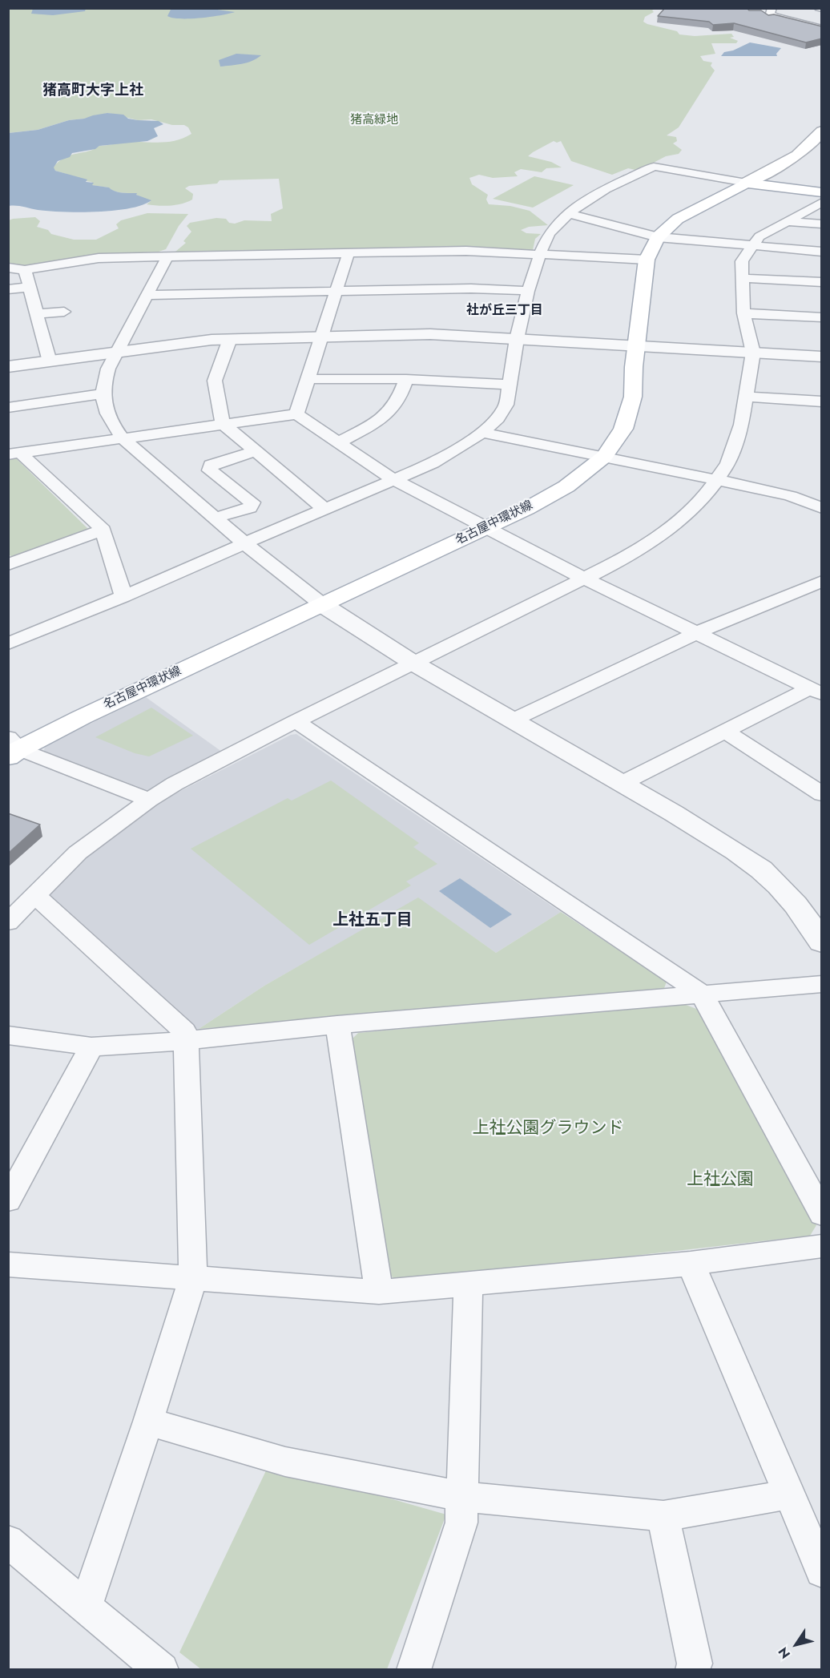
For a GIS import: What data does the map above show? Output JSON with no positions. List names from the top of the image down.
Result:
{
  "streets": {
    "main road": ["名古屋中環状線"]
  },
  "districts": ["猪高町大字上社", "社が丘三丁目", "上社五丁目"],
  "parks": ["猪高緑地", "上社公園グラウンド", "上社公園"],
  "north": "bottom left"
}
